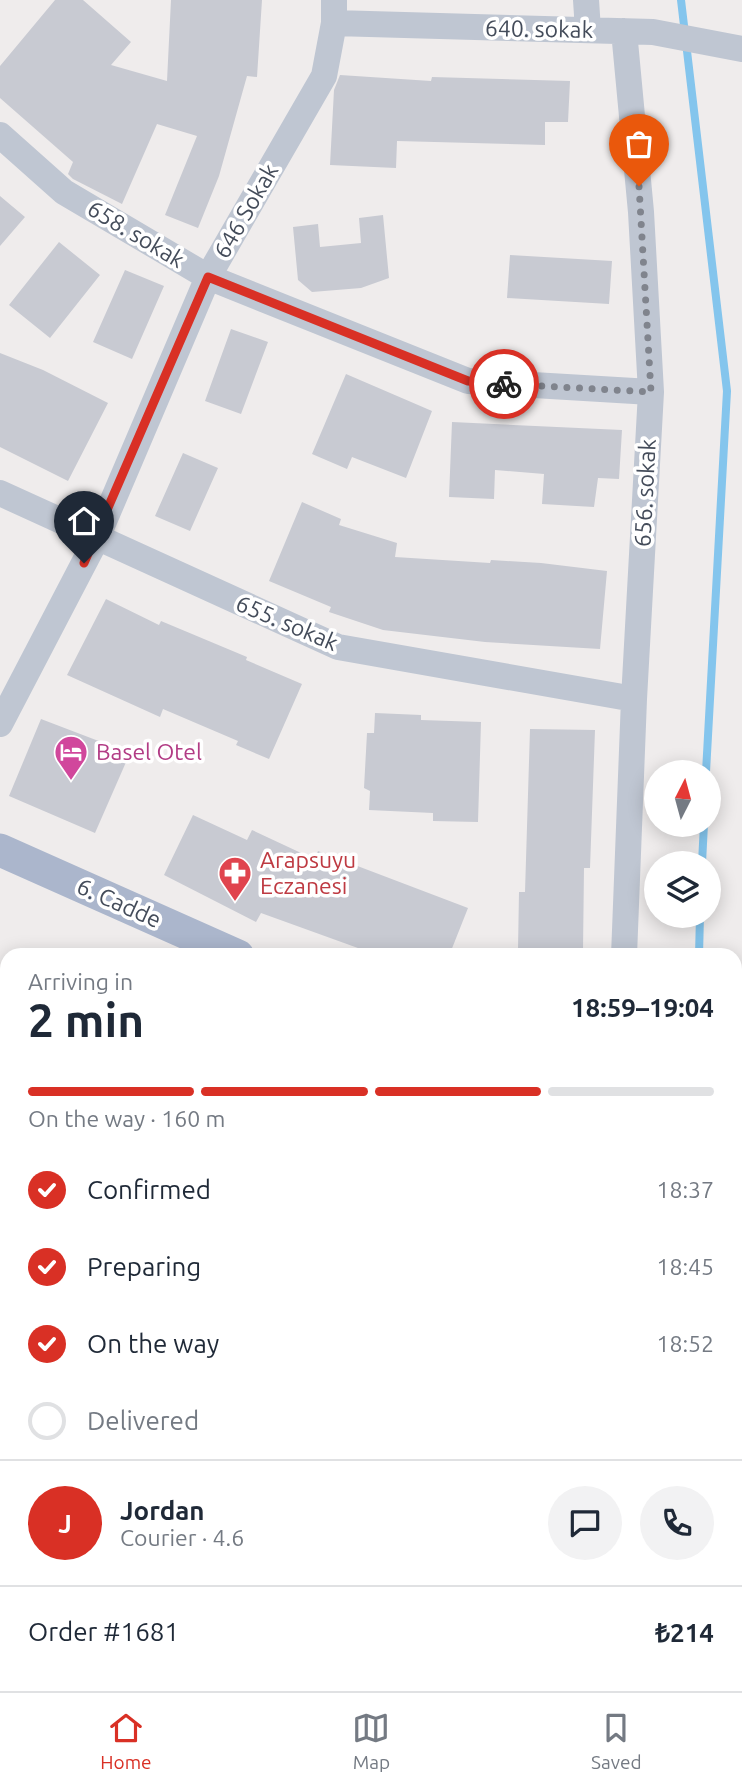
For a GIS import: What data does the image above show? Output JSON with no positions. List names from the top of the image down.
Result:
{
  "streets": {
    "main road": ["6. Cadde"],
    "street": [
      "640. sokak",
      "646 Sokak",
      "658. sokak",
      "656. sokak",
      "655. sokak"
    ]
  },
  "crossings": [
    ["640. sokak", "646 Sokak"],
    ["640. sokak", "656. sokak"],
    ["646 Sokak", "658. sokak"],
    ["646 Sokak", "655. sokak"],
    ["658. sokak", "656. sokak"],
    ["656. sokak", "655. sokak"]
  ],
  "places": {
    "hotel": ["Basel Otel"],
    "pharmacy": ["Arapsuyu Eczanesi"]
  },
  "north": "top",
  "page": {
    "heading": ["2 min", "Arriving in", "18:59–19:04"],
    "panel": [
      "Jordan",
      "Courier · 4.6",
      "Order #1681",
      "₺214"
    ],
    "bar": "On the way · 160 m",
    "list": [
      ["Confirmed", "18:37"],
      ["Preparing", "18:45"],
      ["On the way", "18:52"],
      "Delivered"
    ],
    "round": "J",
    "tabs": ["Home", "Map", "Saved"]
  }
}
